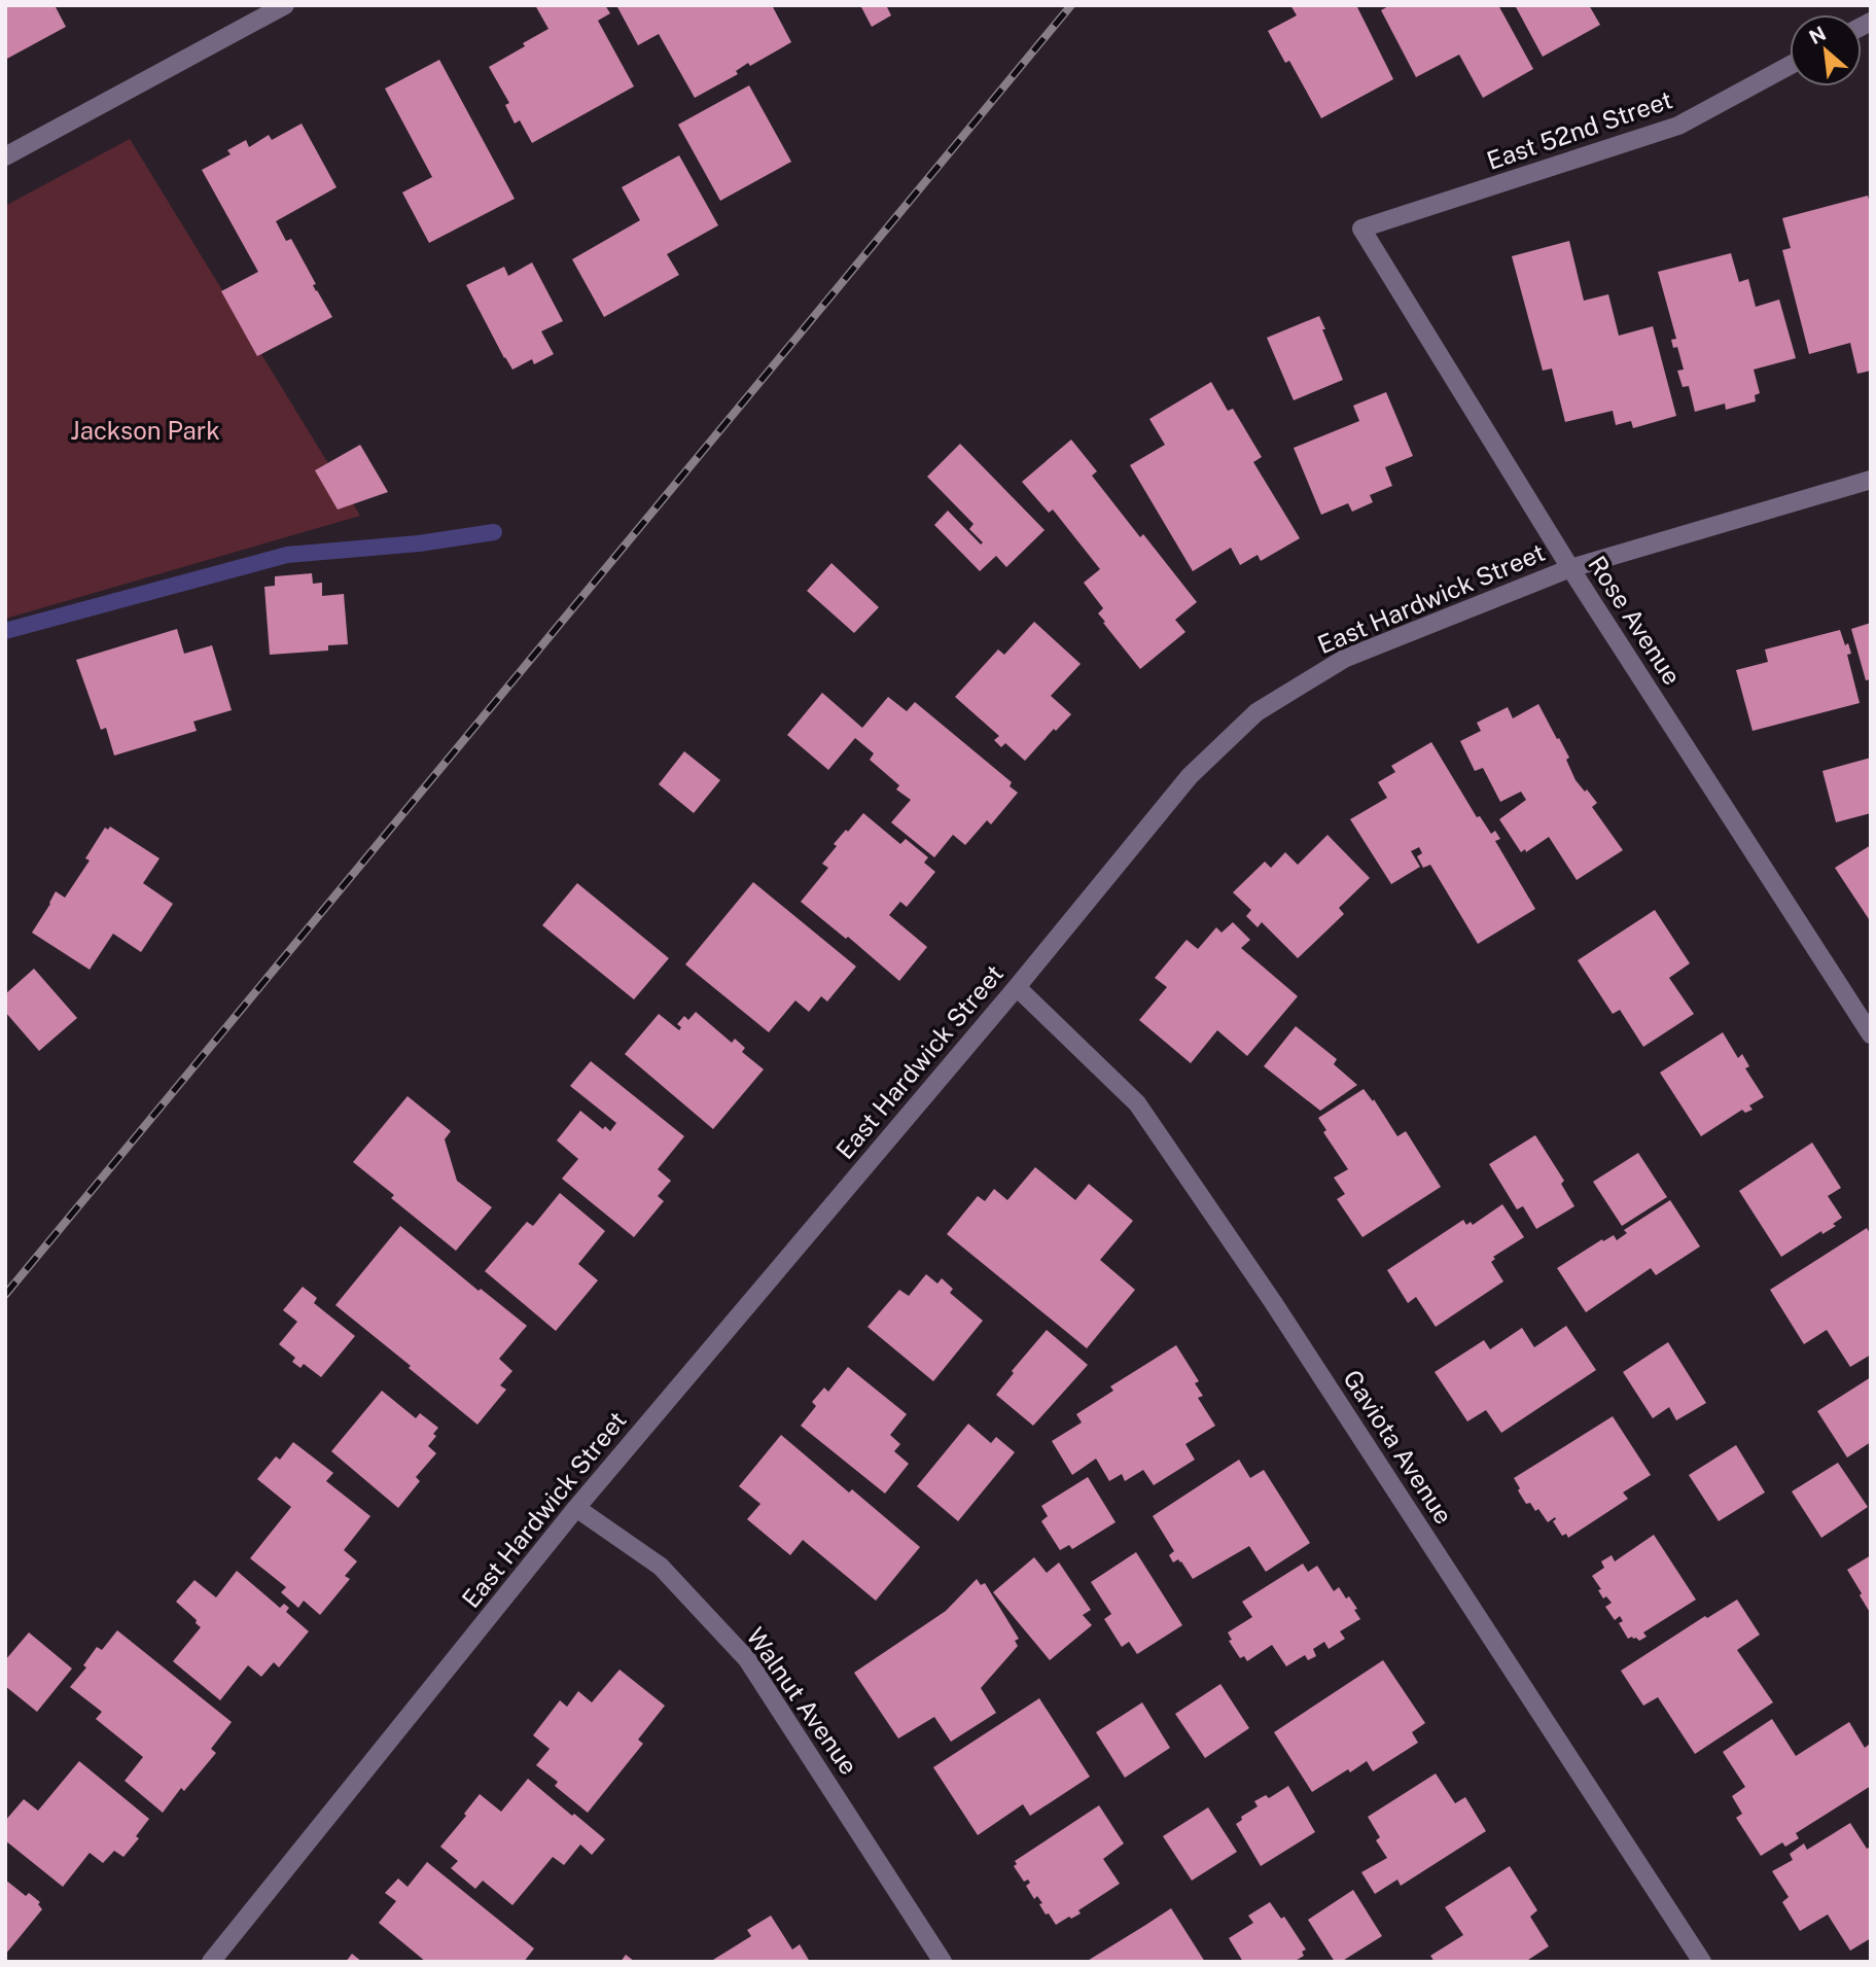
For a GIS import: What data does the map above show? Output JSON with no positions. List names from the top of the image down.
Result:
{
  "streets": {
    "street": [
      "East 52nd Street",
      "East Hardwick Street",
      "Rose Avenue",
      "Gaviota Avenue",
      "Walnut Avenue"
    ]
  },
  "crossings": [
    ["East 52nd Street", "Rose Avenue"],
    ["East Hardwick Street", "Rose Avenue"],
    ["East Hardwick Street", "Gaviota Avenue"],
    ["East Hardwick Street", "Walnut Avenue"]
  ],
  "parks": ["Jackson Park"],
  "north": "top left"
}
